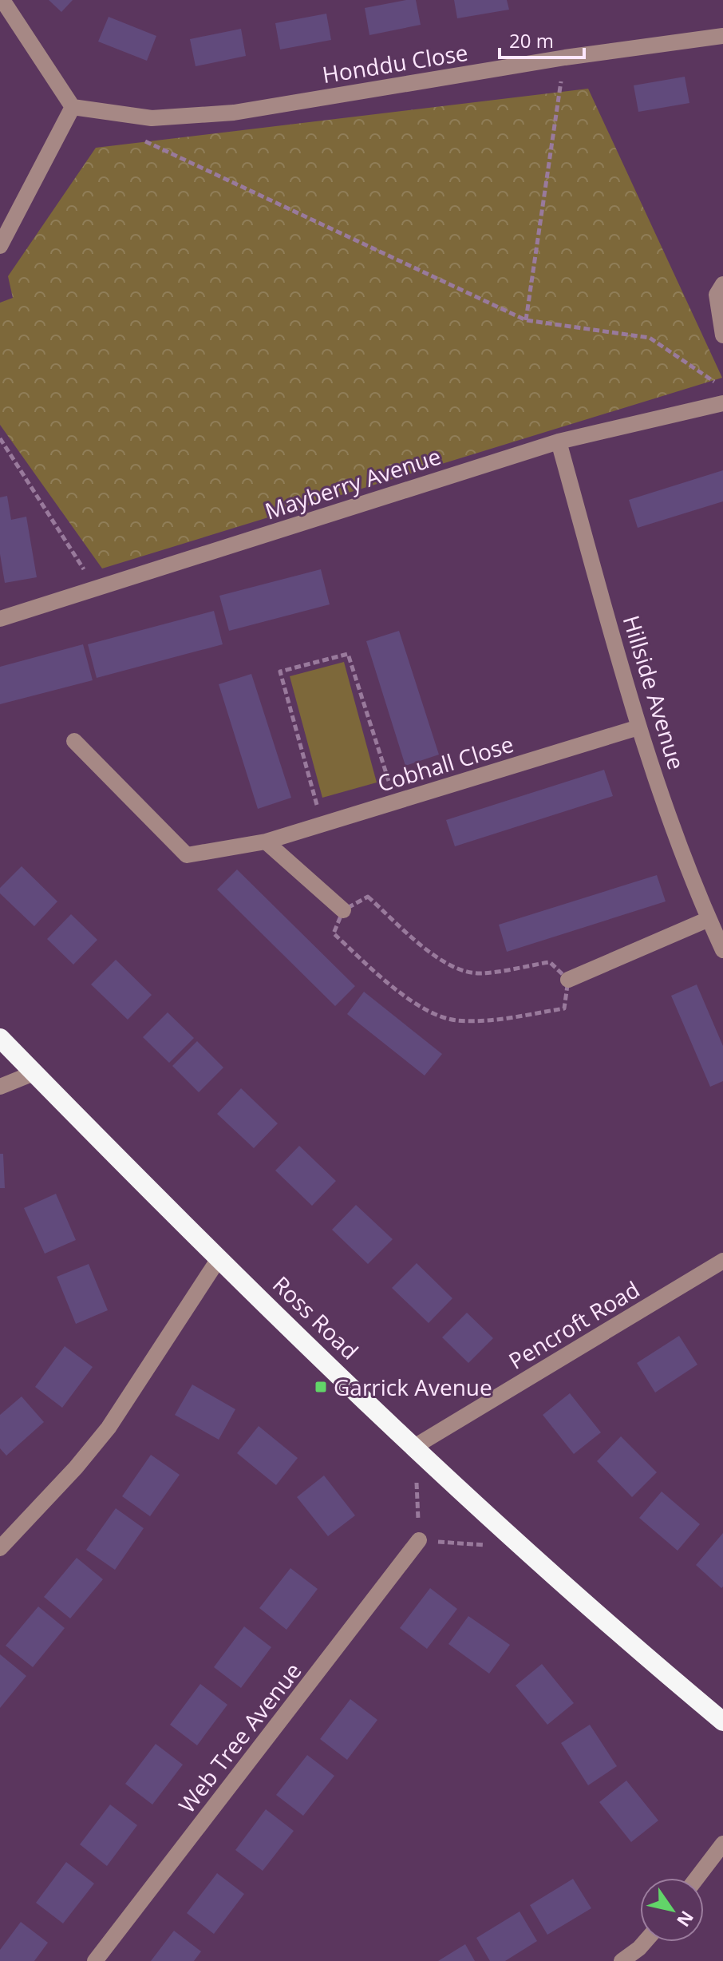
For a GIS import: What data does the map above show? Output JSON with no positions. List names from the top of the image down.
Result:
{
  "streets": {
    "highway": ["Ross Road"],
    "street": [
      "Honddu Close",
      "Mayberry Avenue",
      "Hillside Avenue",
      "Cobhall Close",
      "Pencroft Road",
      "Web Tree Avenue"
    ]
  },
  "crossings": [
    ["Mayberry Avenue", "Hillside Avenue"],
    ["Hillside Avenue", "Cobhall Close"],
    ["Ross Road", "Pencroft Road"]
  ],
  "places": {
    "transit": ["Garrick Avenue"]
  },
  "scale_bar": "20 m",
  "north": "bottom right"
}
